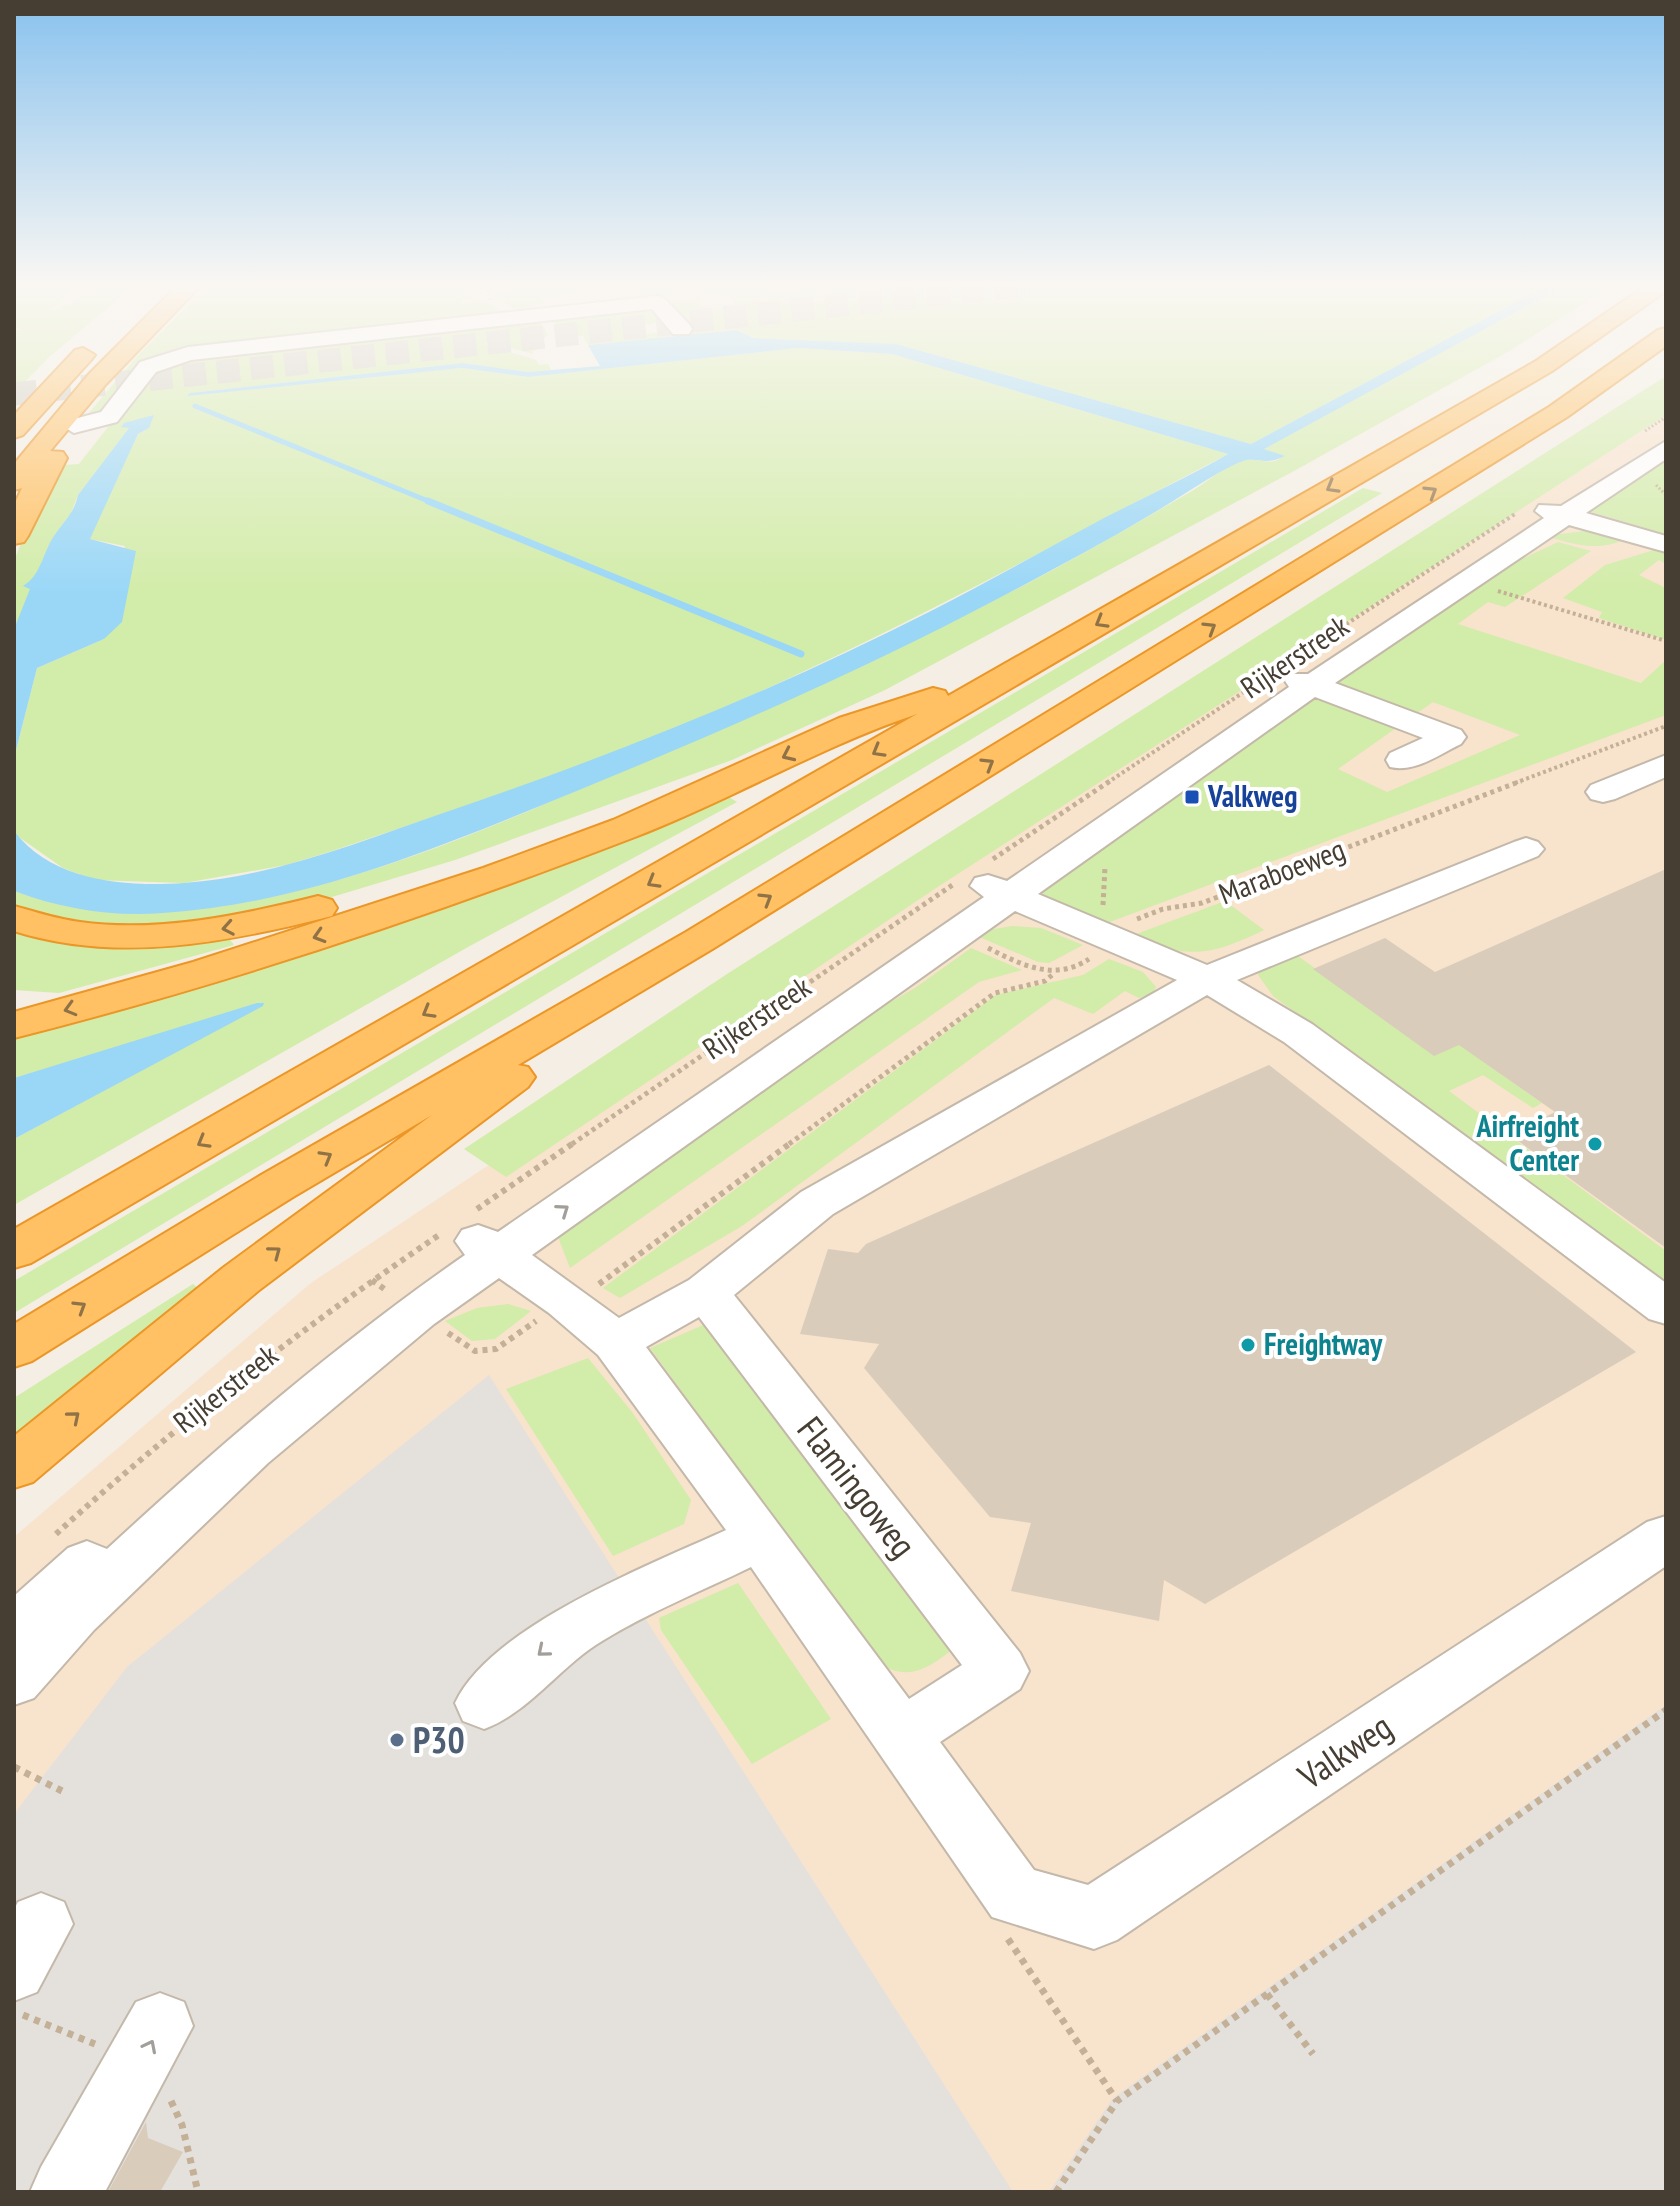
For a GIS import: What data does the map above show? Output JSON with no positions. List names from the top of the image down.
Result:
{
  "streets": {
    "street": ["Rijkerstreek", "Flamingoweg", "Valkweg"],
    "path": ["Maraboeweg"]
  },
  "places": {
    "transit": ["Valkweg"],
    "other": ["Airfreight Center", "Freightway", "P30"]
  }
}
